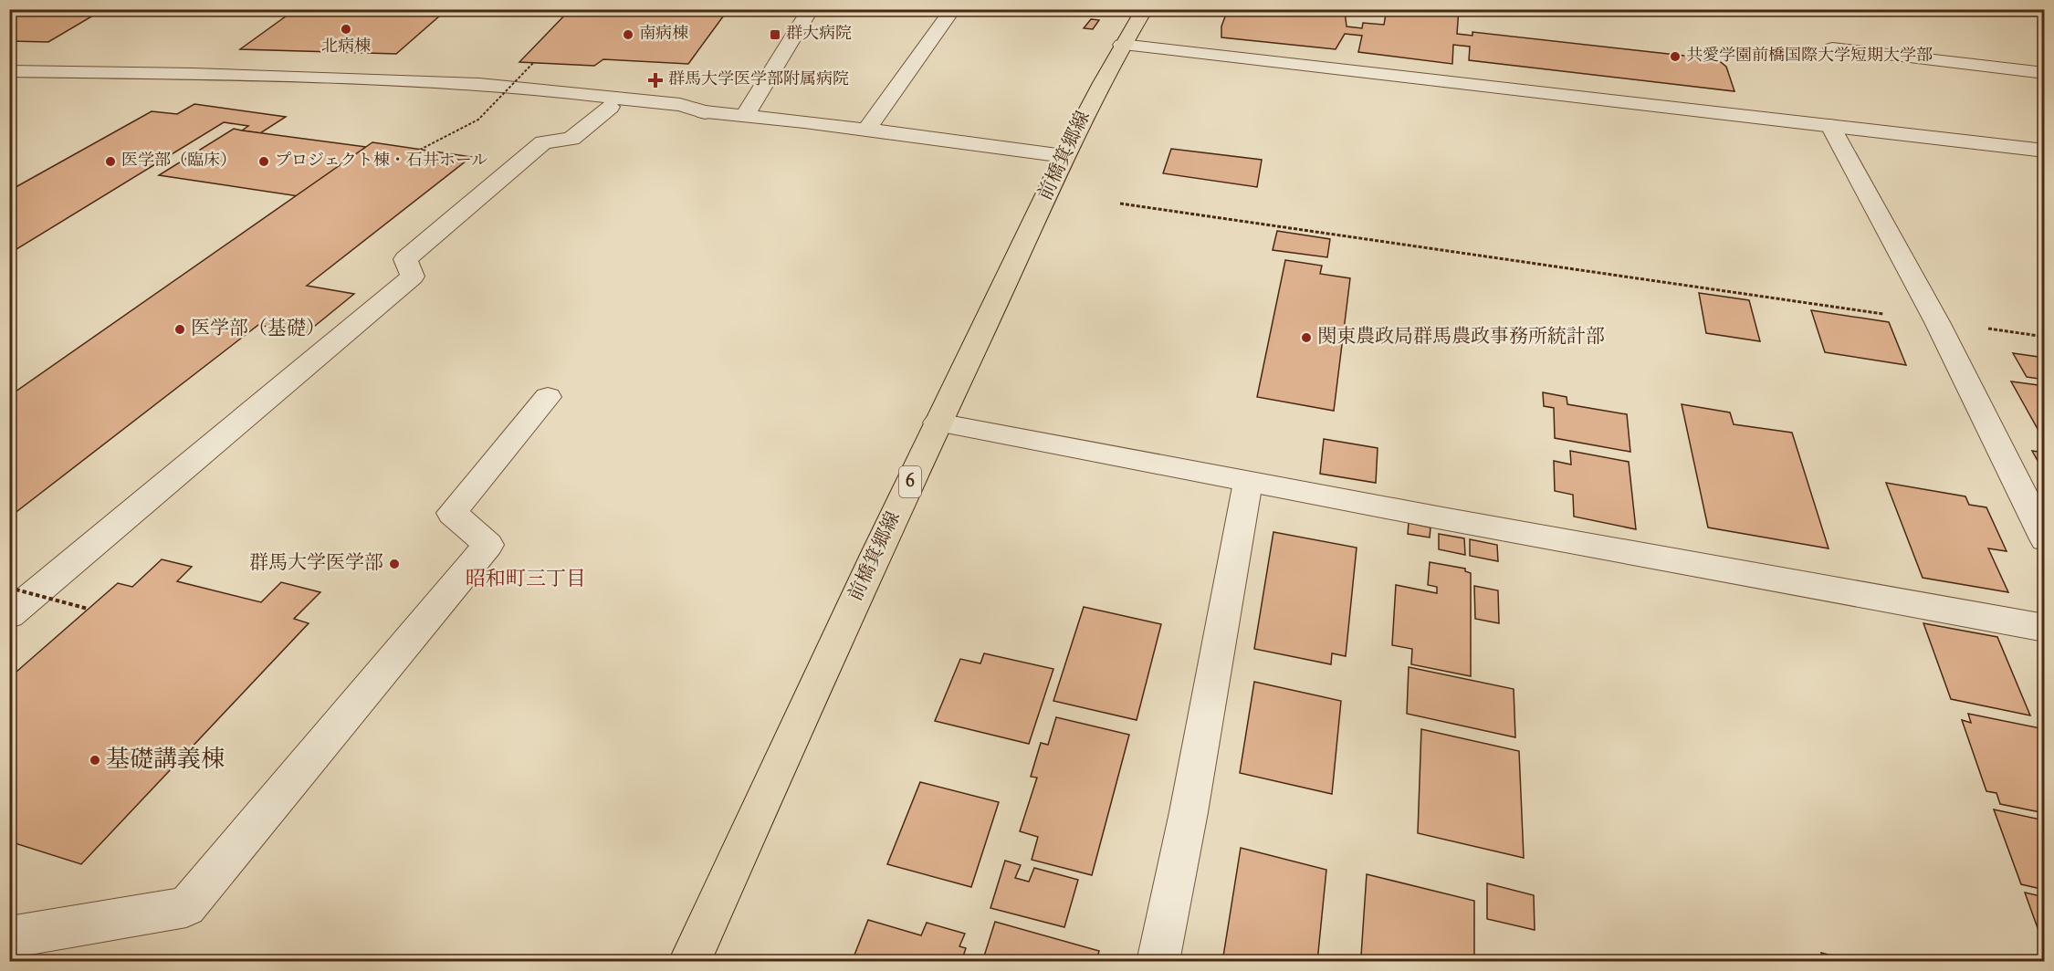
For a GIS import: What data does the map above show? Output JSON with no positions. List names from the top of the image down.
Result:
{
  "streets": {
    "main road": ["前橋箕郷線", "6"]
  },
  "districts": ["昭和町三丁目"],
  "places": {
    "other": [
      "北病棟",
      "南病棟",
      "共愛学園前橋国際大学短期大学部",
      "医学部（臨床）",
      "プロジェクト棟・石井ホール",
      "医学部（基礎）",
      "関東農政局群馬農政事務所統計部",
      "群馬大学医学部",
      "基礎講義棟"
    ],
    "transit": ["群大病院"],
    "health": ["群馬大学医学部附属病院"]
  }
}
